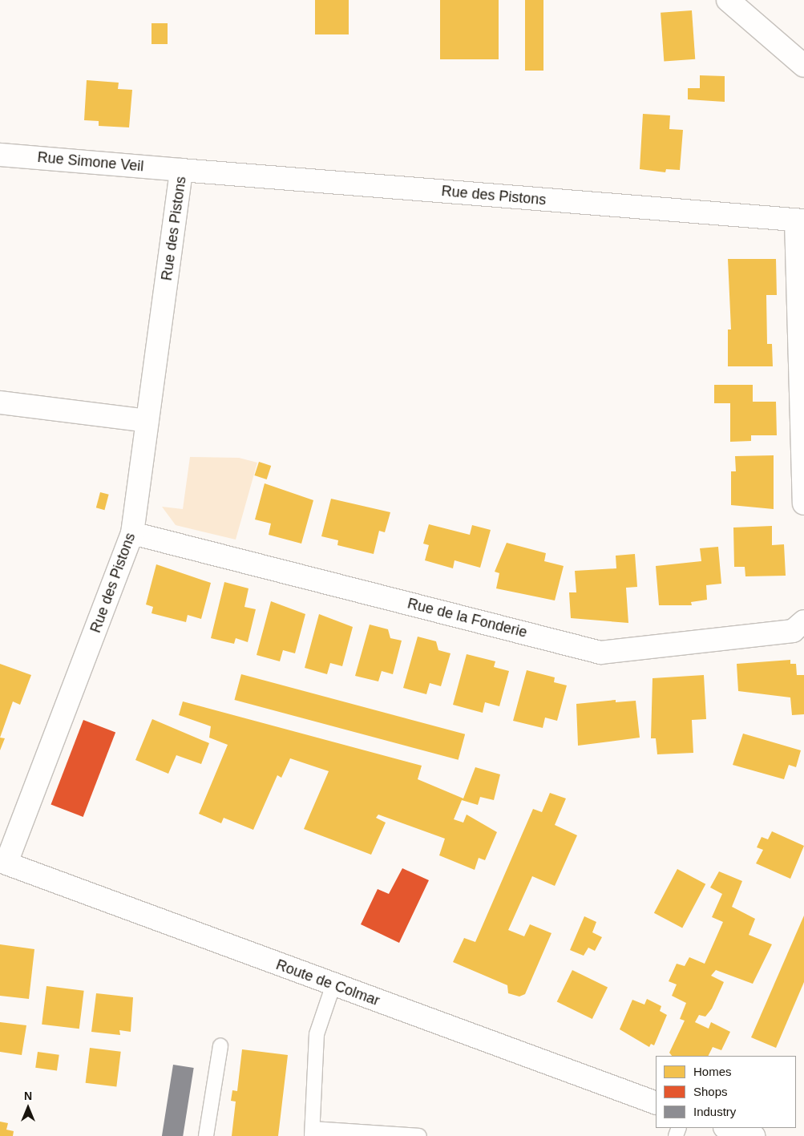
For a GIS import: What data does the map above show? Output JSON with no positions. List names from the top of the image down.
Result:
{
  "streets": {
    "street": [
      "Rue Simone Veil",
      "Rue des Pistons",
      "Rue de la Fonderie",
      "Route de Colmar"
    ]
  },
  "crossings": [
    ["Rue Simone Veil", "Rue des Pistons"],
    ["Rue des Pistons", "Rue de la Fonderie"],
    ["Rue des Pistons", "Route de Colmar"]
  ],
  "legend": ["Homes", "Shops", "Industry"],
  "north": "top"
}
